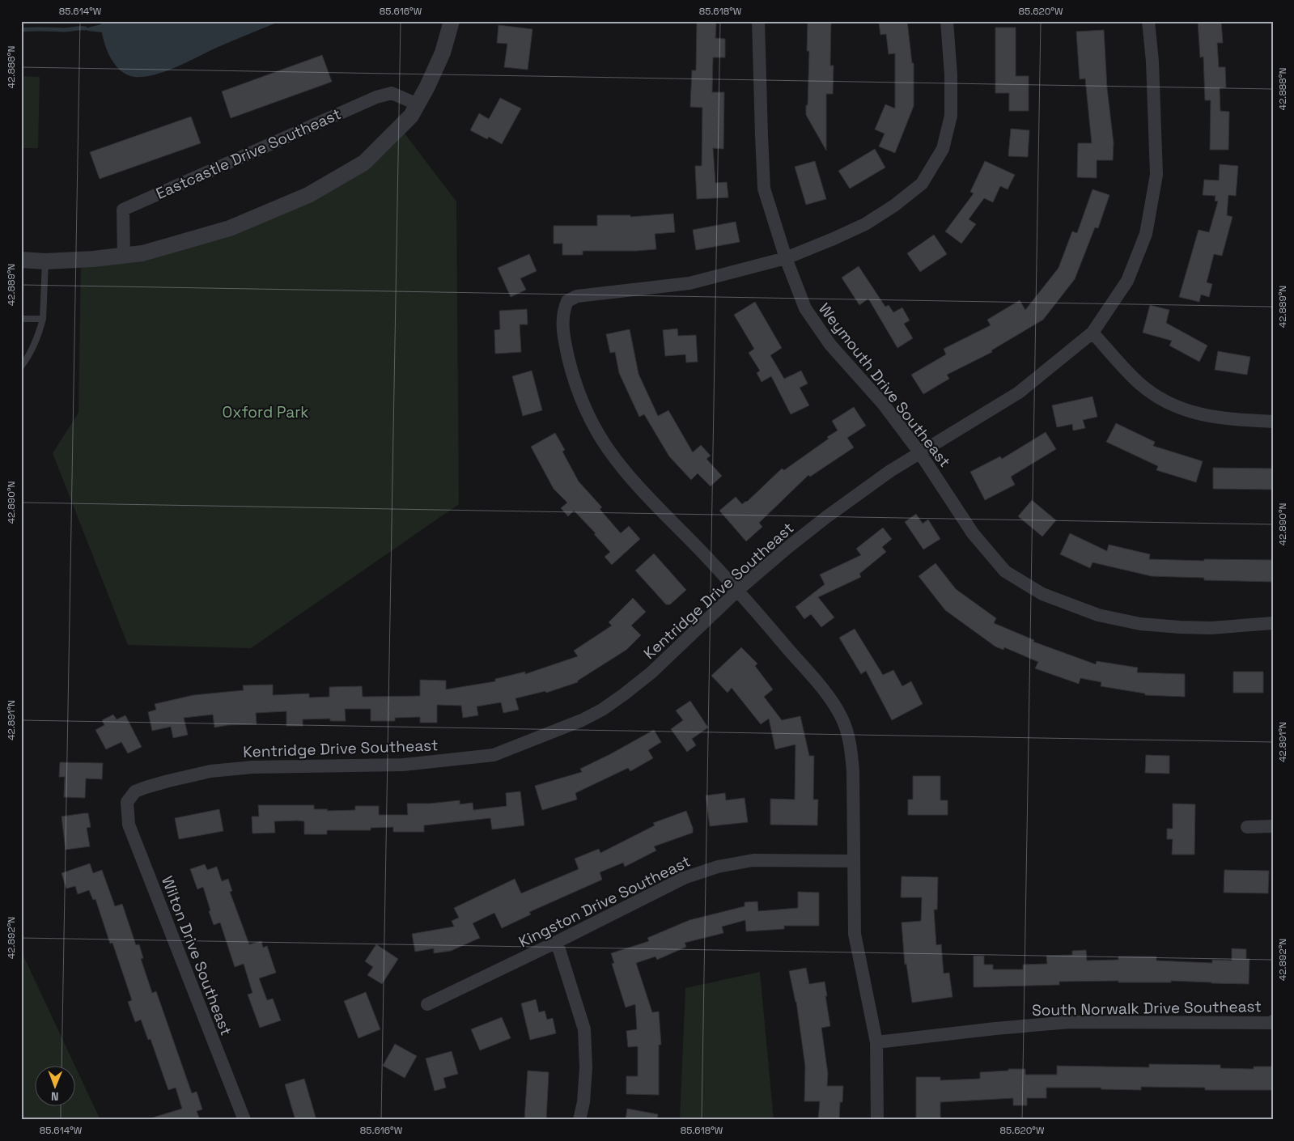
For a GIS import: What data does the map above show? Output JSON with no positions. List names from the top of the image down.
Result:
{
  "streets": {
    "street": [
      "Eastcastle Drive Southeast",
      "Weymouth Drive Southeast",
      "Kentridge Drive Southeast",
      "Kingston Drive Southeast",
      "Wilton Drive Southeast",
      "South Norwalk Drive Southeast"
    ]
  },
  "crossings": [
    ["Weymouth Drive Southeast", "Kentridge Drive Southeast"],
    ["Kentridge Drive Southeast", "Wilton Drive Southeast"]
  ],
  "parks": ["Oxford Park"],
  "north": "bottom",
  "coordinates": [
    "85.614°W",
    "85.616°W",
    "85.618°W",
    "85.620°W",
    "42.888°N",
    "42.889°N",
    "42.890°N",
    "42.891°N",
    "42.892°N"
  ]
}
